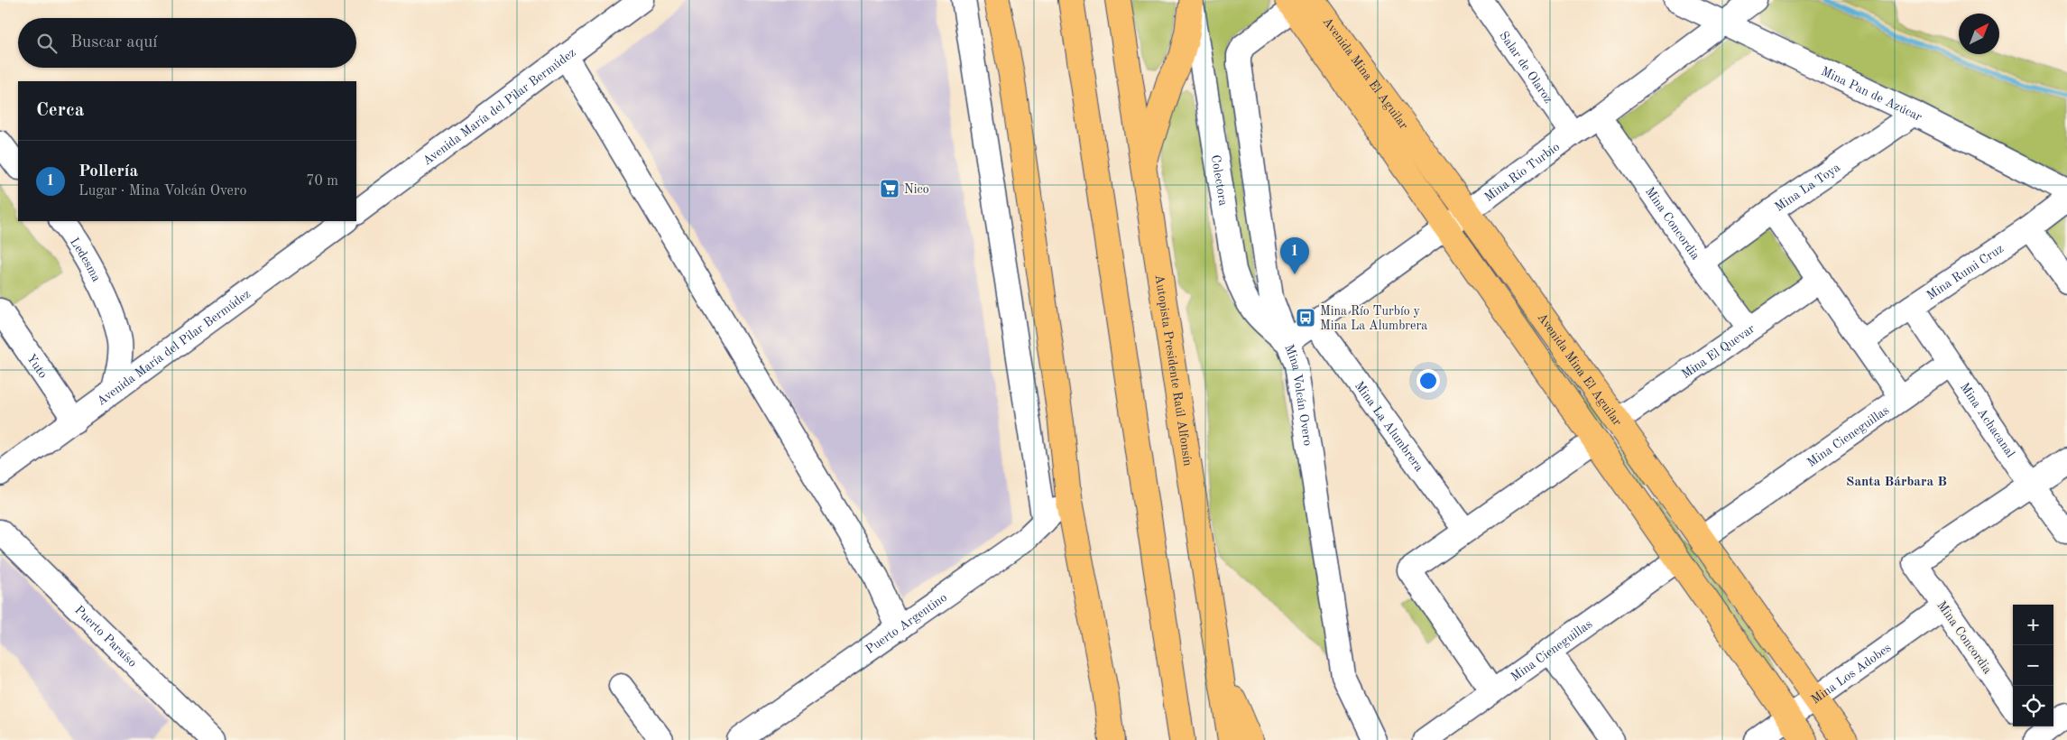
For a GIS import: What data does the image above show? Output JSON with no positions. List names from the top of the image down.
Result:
{
  "streets": {
    "main road": ["Avenida Mina El Aguilar", "Autopista Presidente Raúl Alfonsín"],
    "street": [
      "Salar de Olaroz",
      "Mina Pan de Azúcar",
      "Avenida María del Pilar Bermúdez",
      "Mina Río Turbio",
      "Colectora",
      "Mina La Toya",
      "Mina Concordia",
      "Ledesma",
      "Mina Rumi Cruz",
      "Mina El Quevar",
      "Yuto",
      "Mina Volcán Overo",
      "Mina Achacanal",
      "Mina La Alumbrera",
      "Mina Cieneguillas",
      "Puerto Argentino",
      "Puerto Paraíso",
      "Mina Los Adobes"
    ]
  },
  "crossings": [
    ["Salar de Olaroz", "Mina Río Turbio"],
    ["Avenida Mina El Aguilar", "Mina Río Turbio"],
    ["Avenida Mina El Aguilar", "Mina El Quevar"],
    ["Avenida Mina El Aguilar", "Mina Volcán Overo"],
    ["Avenida Mina El Aguilar", "Mina Cieneguillas"],
    ["Avenida Mina El Aguilar", "Mina Los Adobes"],
    ["Mina Pan de Azúcar", "Mina Río Turbio"],
    ["Mina Pan de Azúcar", "Mina La Toya"],
    ["Avenida María del Pilar Bermúdez", "Ledesma"],
    ["Avenida María del Pilar Bermúdez", "Yuto"],
    ["Mina Río Turbio", "Colectora"],
    ["Mina Río Turbio", "Mina Concordia"],
    ["Mina Río Turbio", "Mina Volcán Overo"],
    ["Mina Río Turbio", "Mina La Alumbrera"],
    ["Colectora", "Mina Volcán Overo"],
    ["Mina La Toya", "Mina Concordia"],
    ["Mina Concordia", "Mina El Quevar"],
    ["Mina Concordia", "Mina Achacanal"],
    ["Mina Concordia", "Mina Los Adobes"],
    ["Mina Rumi Cruz", "Mina Achacanal"],
    ["Mina Achacanal", "Mina Cieneguillas"]
  ],
  "districts": ["Santa Bárbara B"],
  "places": {
    "supermarket": ["Nico"],
    "bus stop": ["Mina Río Turbío y Mina La Alumbrera"]
  },
  "north": "top right",
  "page": {
    "search": "Buscar aquí",
    "heading": "Cerca",
    "list": [
      {
        "mark": "1",
        "name": "Pollería",
        "note": "Lugar · Mina Volcán Overo",
        "value": "70 m"
      }
    ],
    "pins": "1",
    "map_buttons": ["+", "−"]
  }
}
